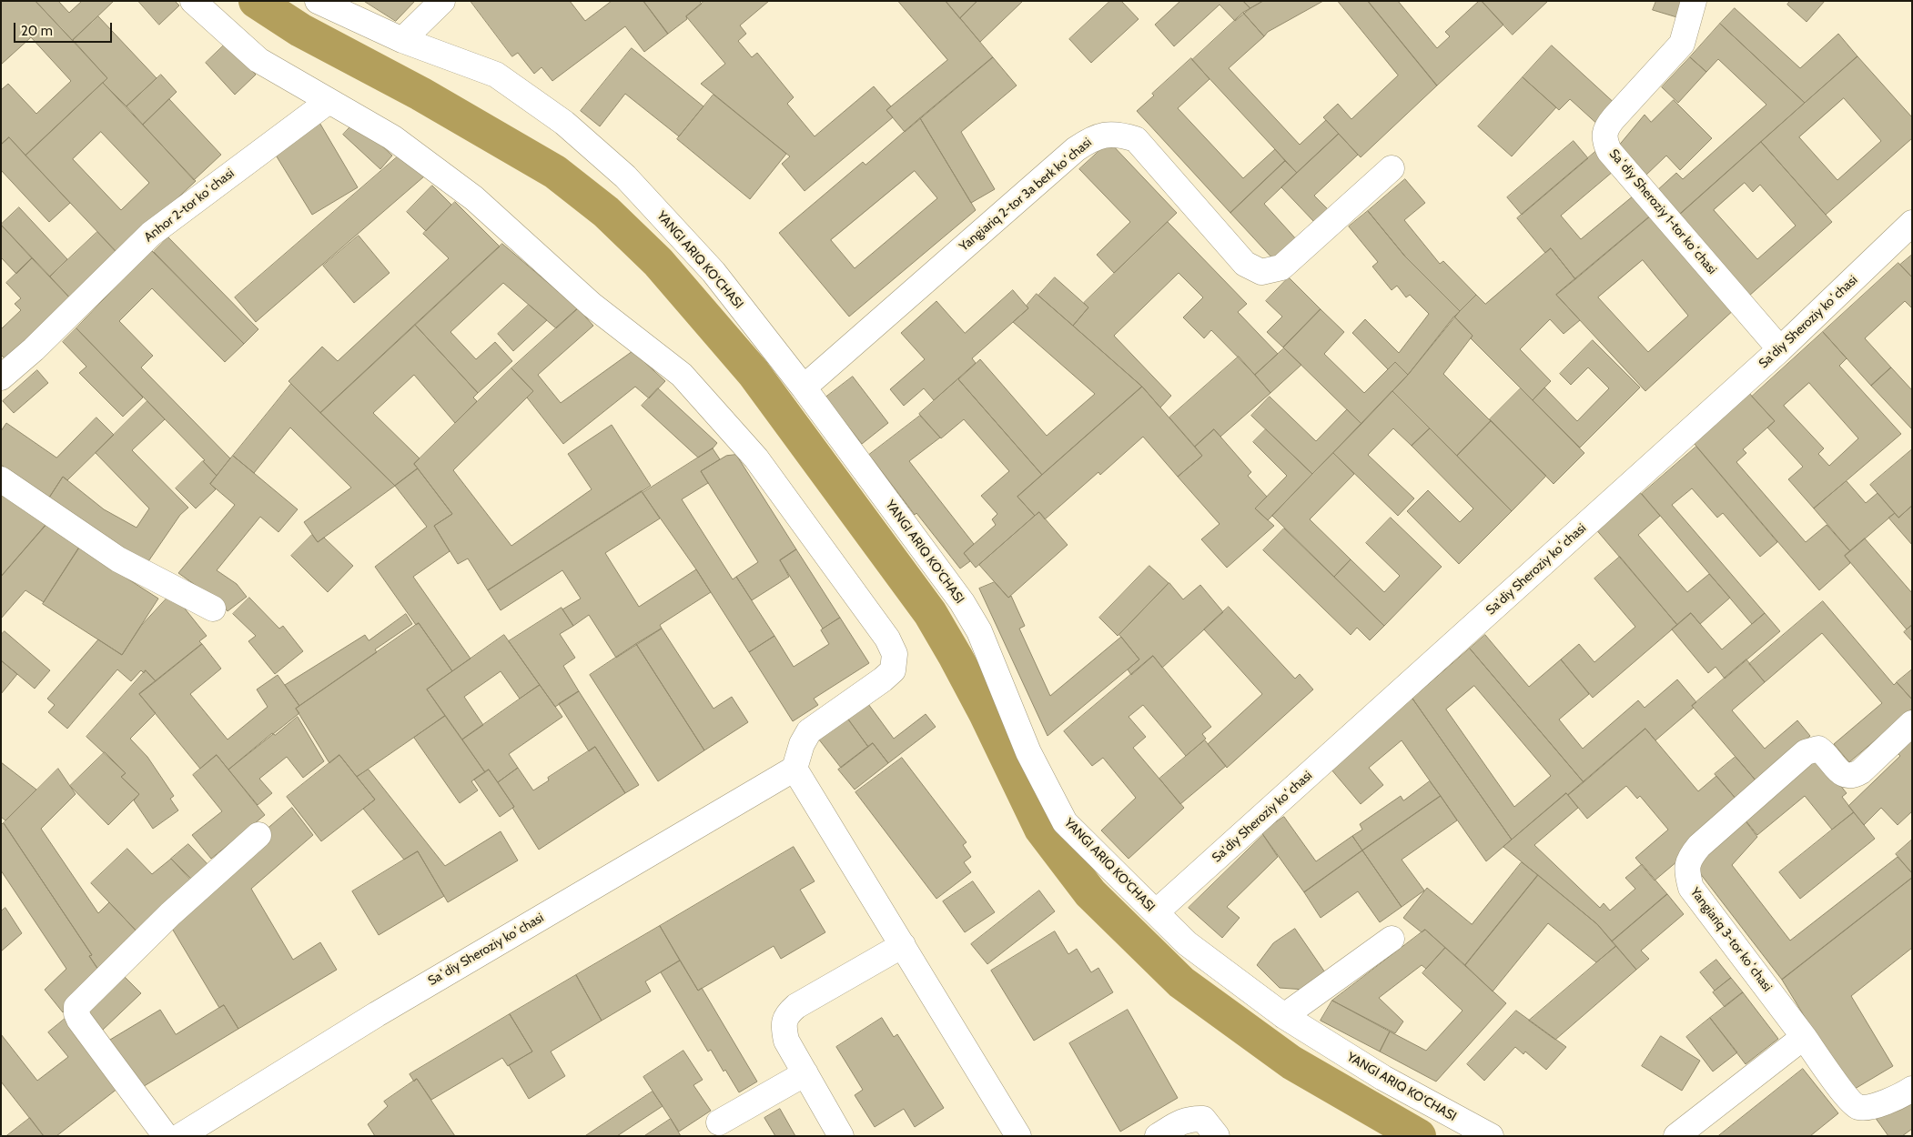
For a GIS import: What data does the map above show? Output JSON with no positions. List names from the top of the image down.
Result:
{
  "streets": {
    "street": [
      "Yangiariq 2-tor 3a berk koʻchasi",
      "Anhor 2-tor koʻchasi",
      "Saʻdiy Sheroziy 1-tor koʻchasi",
      "YANGI ARIQ KO‘CHASI",
      "Saʼdiy Sheroziy koʻchasi",
      "Yangiariq 3-tor koʻchasi",
      "Saʻdiy Sheroziy koʻchasi"
    ]
  },
  "crossings": [
    ["Yangiariq 2-tor 3a berk koʻchasi", "YANGI ARIQ KO‘CHASI"],
    ["Saʻdiy Sheroziy 1-tor koʻchasi", "Saʼdiy Sheroziy koʻchasi"],
    ["YANGI ARIQ KO‘CHASI", "Saʼdiy Sheroziy koʻchasi"]
  ],
  "scale_bar": "20 m"
}
